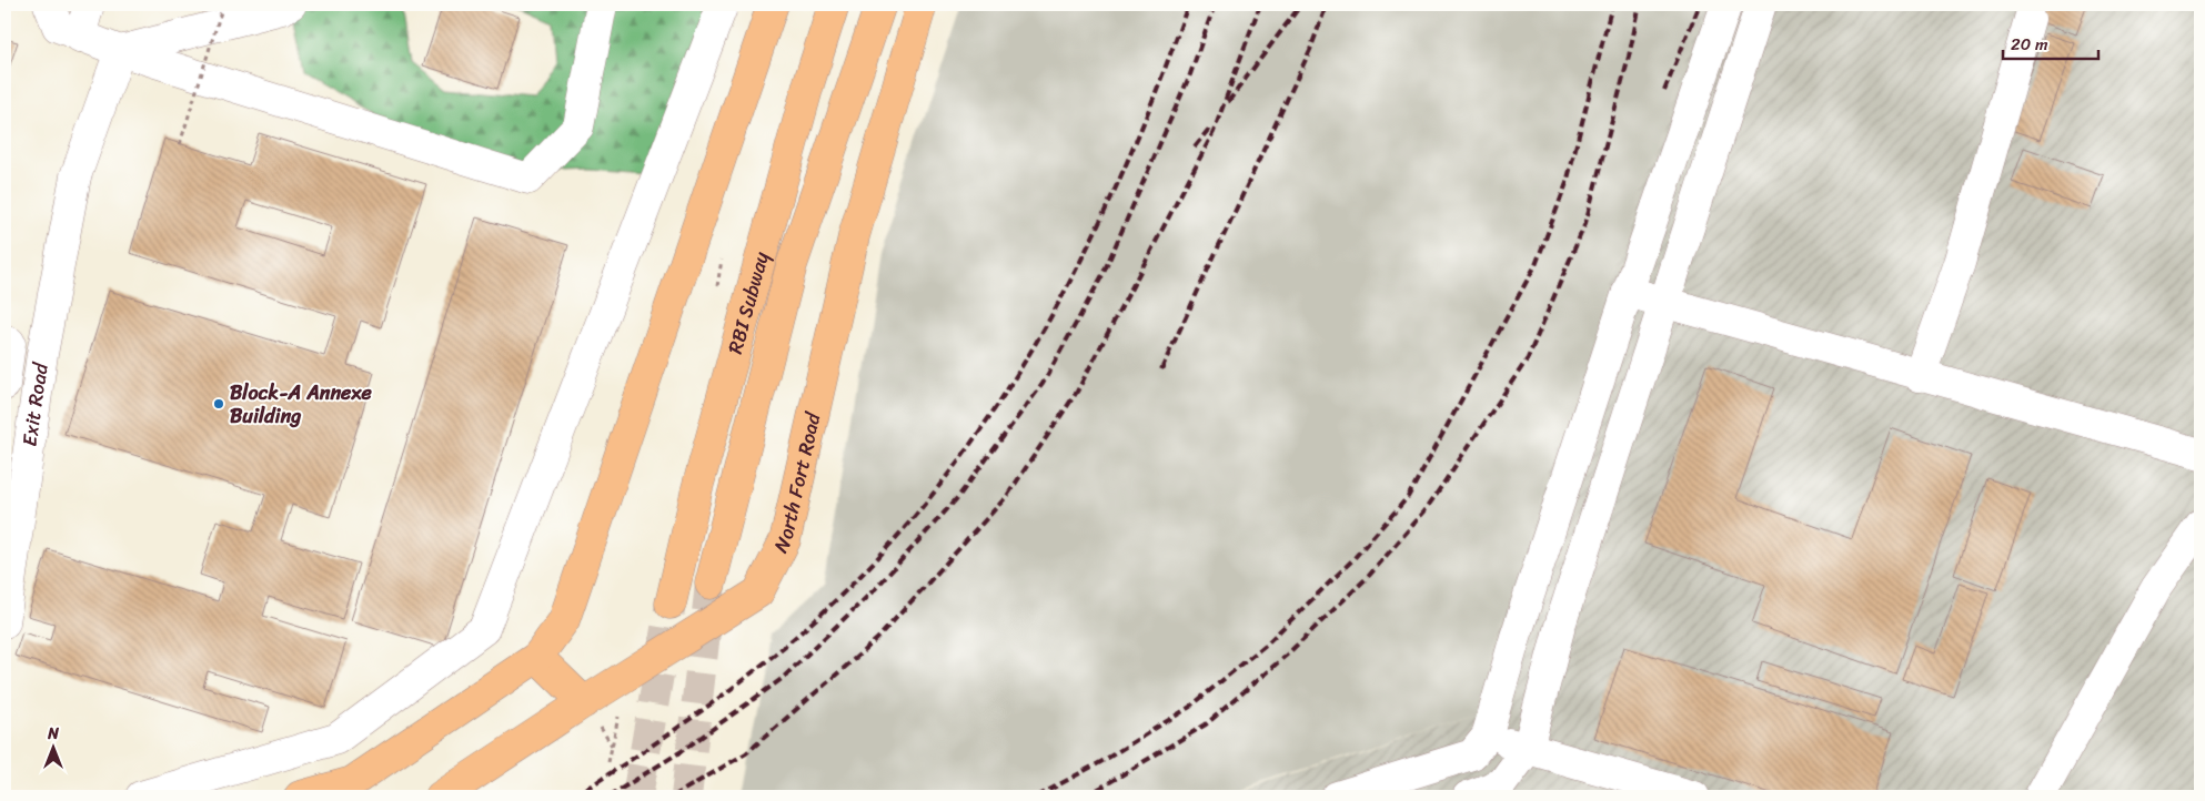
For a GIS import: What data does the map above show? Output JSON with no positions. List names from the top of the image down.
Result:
{
  "streets": {
    "main road": ["RBI Subway", "North Fort Road"],
    "street": ["Exit Road"]
  },
  "places": ["Block-A Annexe Building"],
  "scale_bar": "20 m",
  "north": "top"
}
